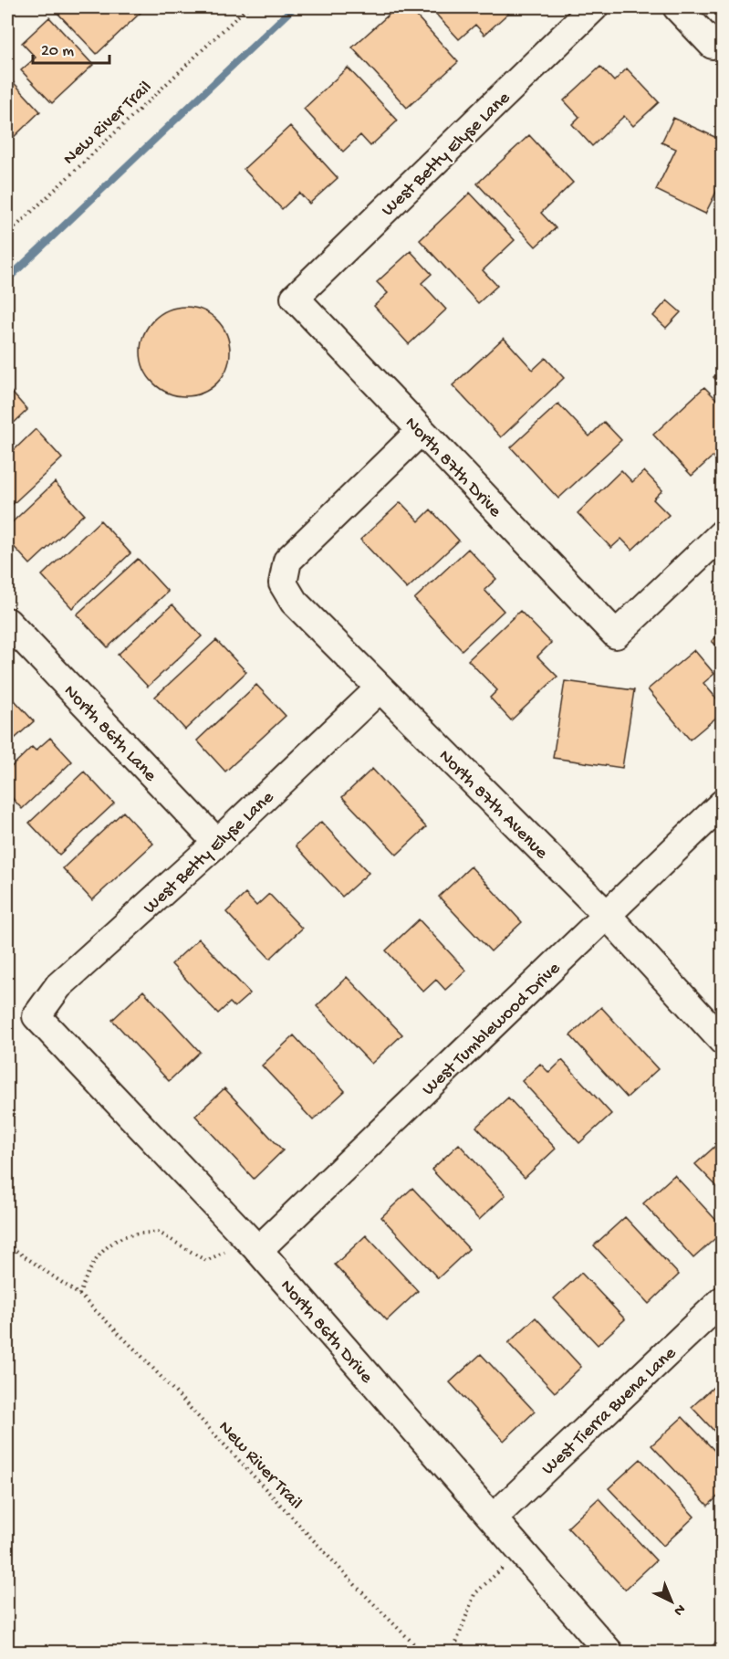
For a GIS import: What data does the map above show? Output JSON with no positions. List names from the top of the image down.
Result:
{
  "streets": {
    "street": [
      "West Betty Elyse Lane",
      "North 87th Drive",
      "North 86th Lane",
      "North 87th Avenue",
      "West Tumblewood Drive",
      "North 86th Drive",
      "West Tierra Buena Lane"
    ],
    "path": ["New River Trail"]
  },
  "crossings": [
    ["West Betty Elyse Lane", "North 87th Drive"],
    ["West Betty Elyse Lane", "North 86th Lane"],
    ["West Betty Elyse Lane", "North 87th Avenue"],
    ["West Betty Elyse Lane", "North 86th Drive"],
    ["North 87th Drive", "North 87th Avenue"],
    ["North 87th Avenue", "West Tumblewood Drive"],
    ["West Tumblewood Drive", "North 86th Drive"],
    ["North 86th Drive", "West Tierra Buena Lane"]
  ],
  "scale_bar": "20 m",
  "north": "bottom right"
}
